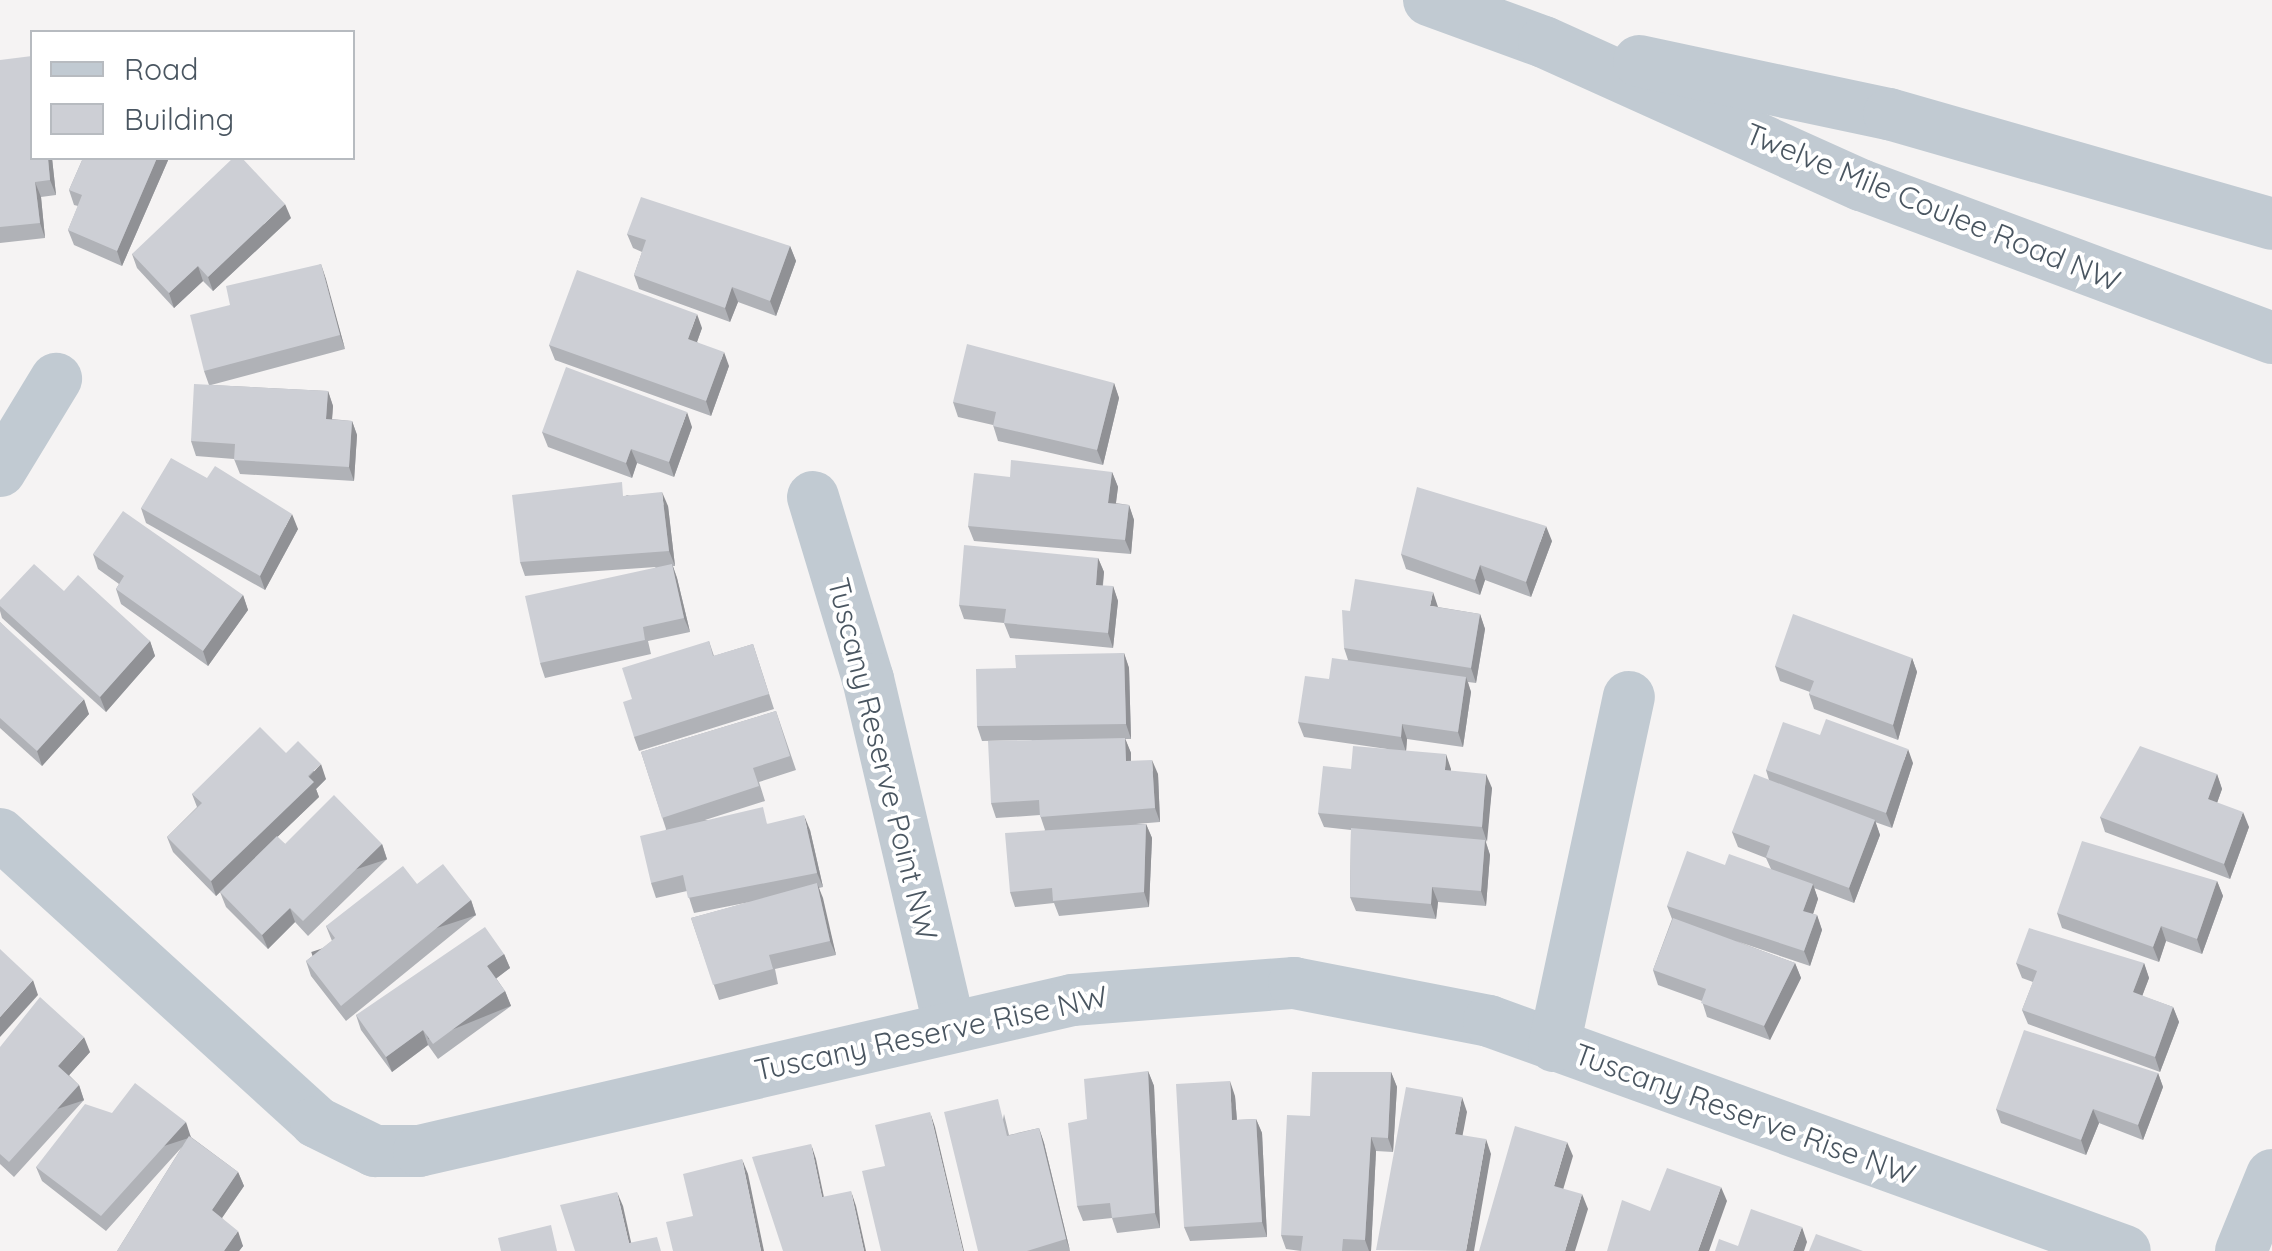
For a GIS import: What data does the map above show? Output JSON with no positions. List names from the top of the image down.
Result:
{
  "streets": {
    "street": ["Twelve Mile Coulee Road NW", "Tuscany Reserve Point NW", "Tuscany Reserve Rise NW"]
  },
  "crossings": [
    ["Tuscany Reserve Point NW", "Tuscany Reserve Rise NW"]
  ],
  "legend": ["Road", "Building"]
}
